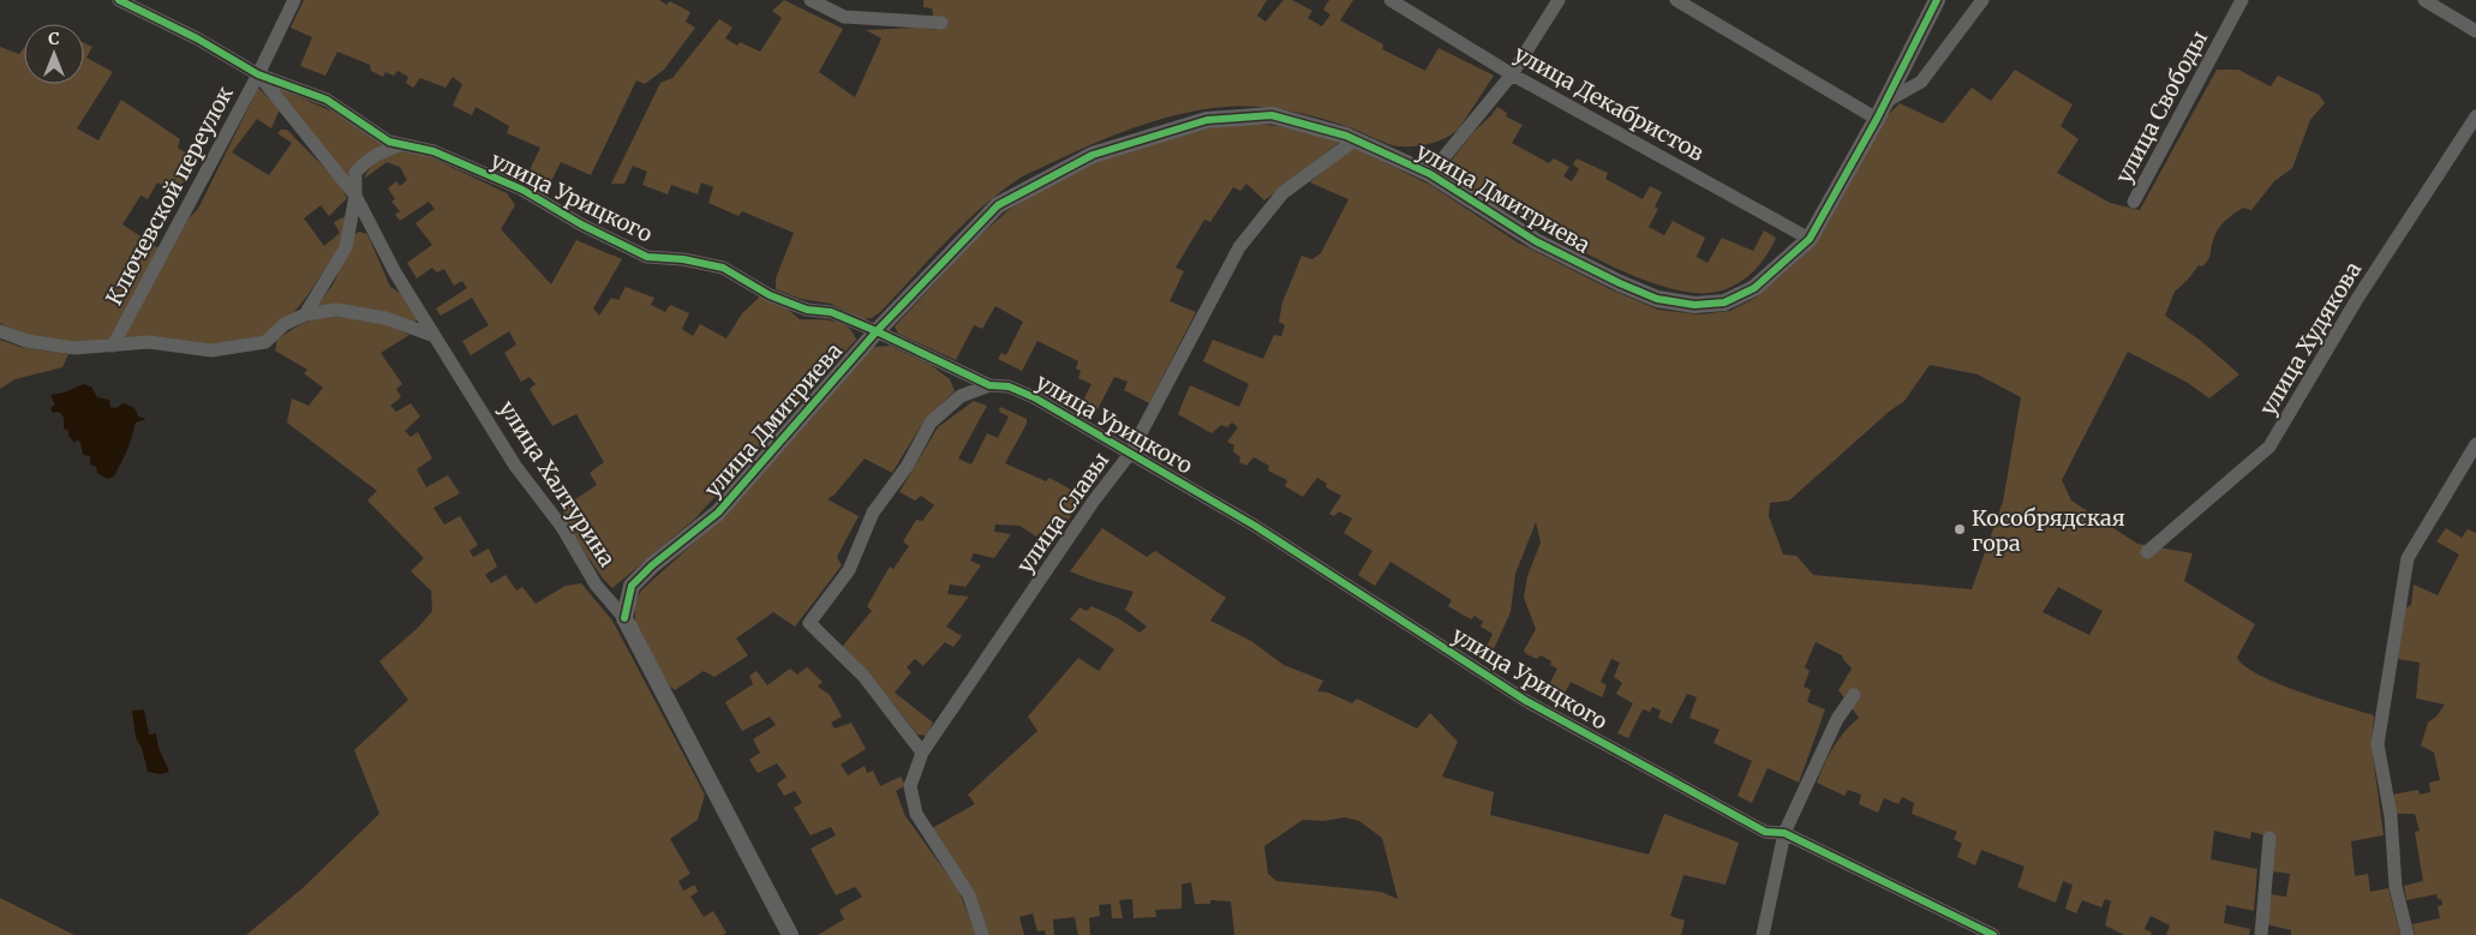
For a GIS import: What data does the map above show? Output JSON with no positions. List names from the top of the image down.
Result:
{
  "streets": {
    "street": [
      "улица Декабристов",
      "улица Свободы",
      "Ключевской переулок",
      "улица Урицкого",
      "улица Дмитриева",
      "улица Худякова",
      "улица Халтурина",
      "улица Славы"
    ]
  },
  "crossings": [
    ["улица Декабристов", "улица Дмитриева"],
    ["Ключевской переулок", "улица Урицкого"],
    ["Ключевской переулок", "улица Халтурина"],
    ["улица Урицкого", "улица Дмитриева"],
    ["улица Урицкого", "улица Халтурина"],
    ["улица Урицкого", "улица Славы"],
    ["улица Дмитриева", "улица Халтурина"],
    ["улица Дмитриева", "улица Славы"]
  ],
  "places": ["Кособрядская гора"],
  "north": "top"
}
